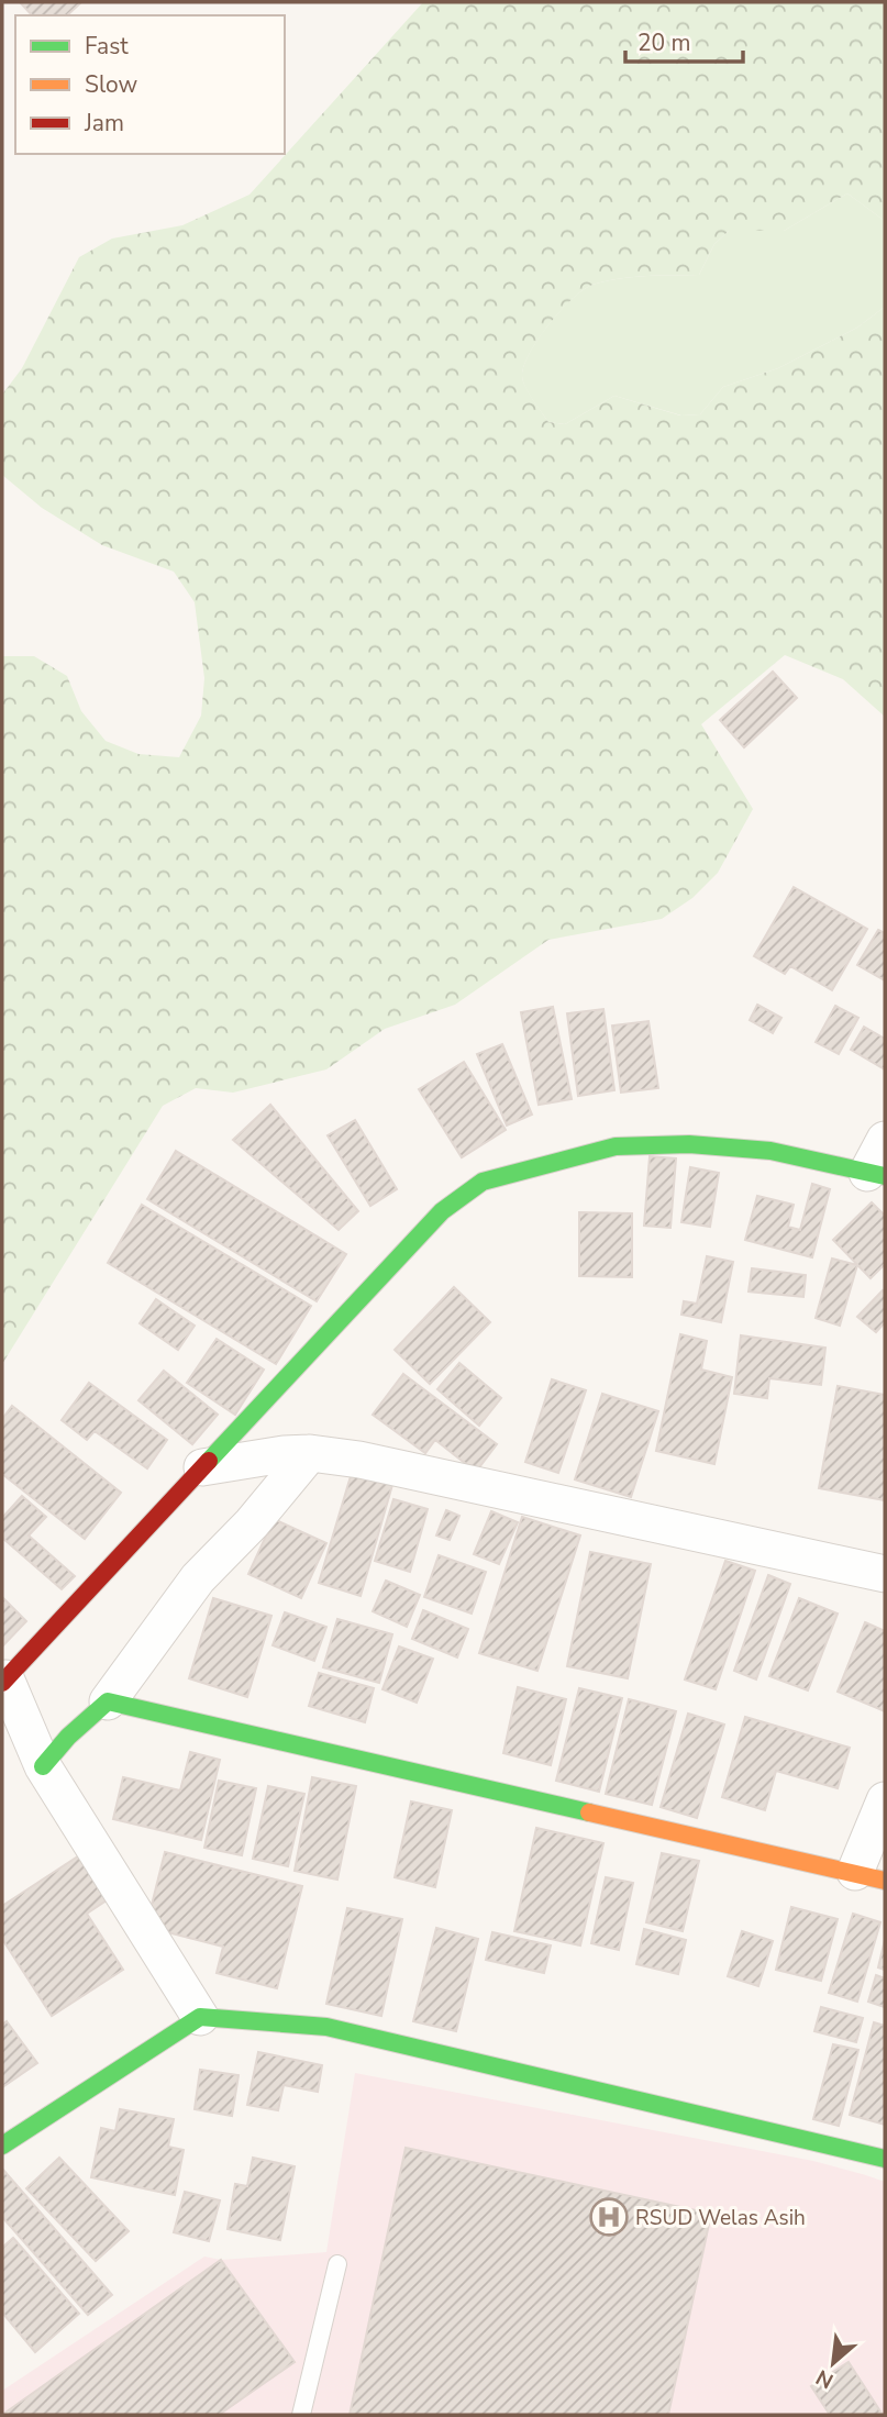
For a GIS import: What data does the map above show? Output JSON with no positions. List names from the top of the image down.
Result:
{
  "places": {
    "hospital": ["RSUD Welas Asih"]
  },
  "legend": ["Fast", "Slow", "Jam"],
  "scale_bar": "20 m",
  "north": "bottom left"
}
